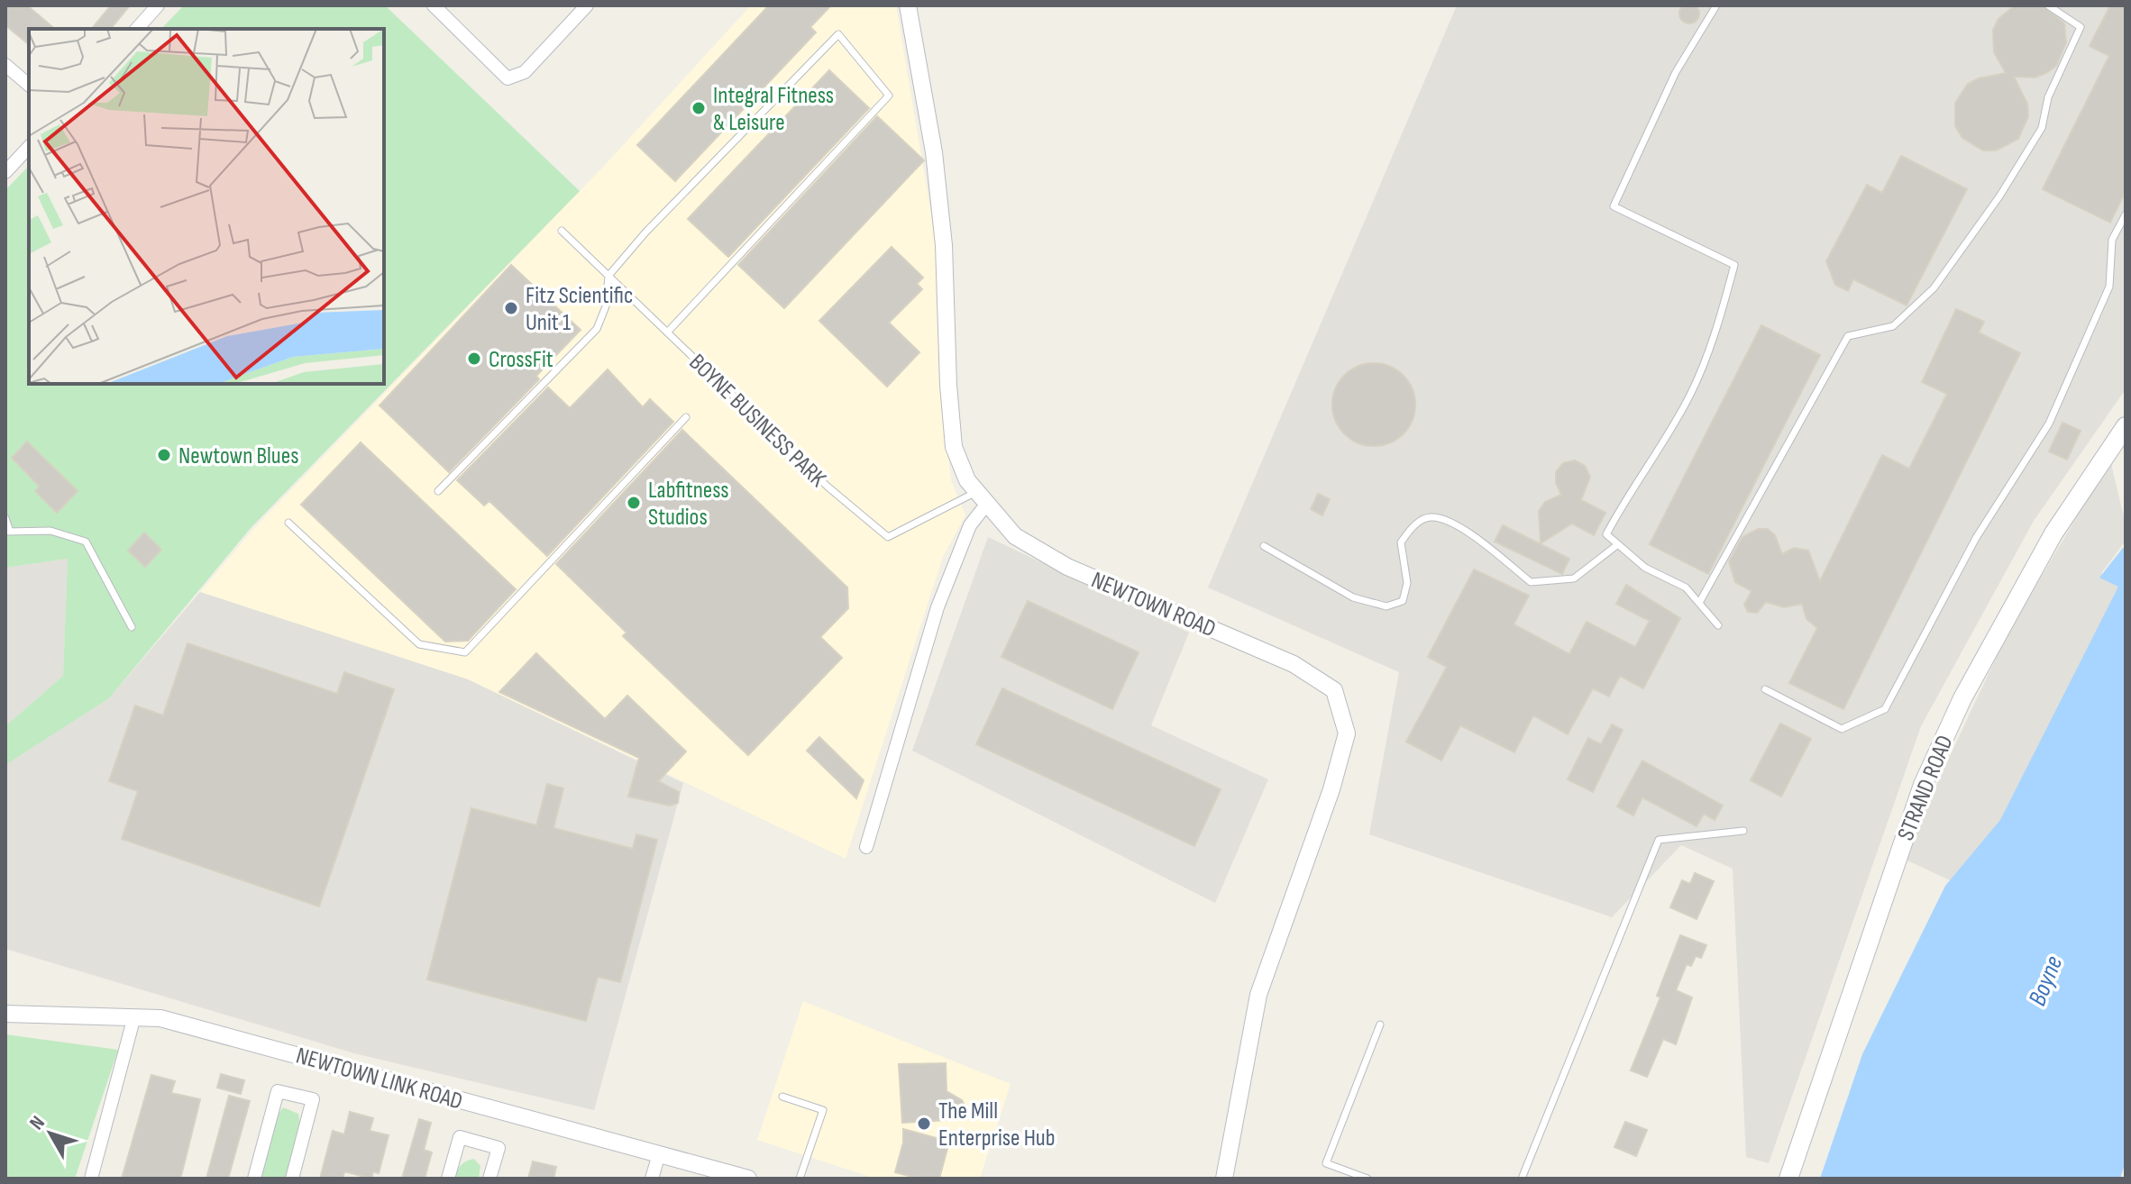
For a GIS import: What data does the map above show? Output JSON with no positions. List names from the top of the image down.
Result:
{
  "streets": {
    "main road": ["STRAND ROAD"],
    "street": ["NEWTOWN ROAD", "NEWTOWN LINK ROAD"],
    "lane": ["BOYNE BUSINESS PARK"]
  },
  "crossings": [
    ["BOYNE BUSINESS PARK", "NEWTOWN ROAD"]
  ],
  "water": ["Boyne"],
  "places": [
    "Integral Fitness & Leisure",
    "Fitz Scientific Unit 1",
    "CrossFit",
    "Newtown Blues",
    "Labfitness Studios",
    "The Mill Enterprise Hub"
  ],
  "north": "top left"
}
